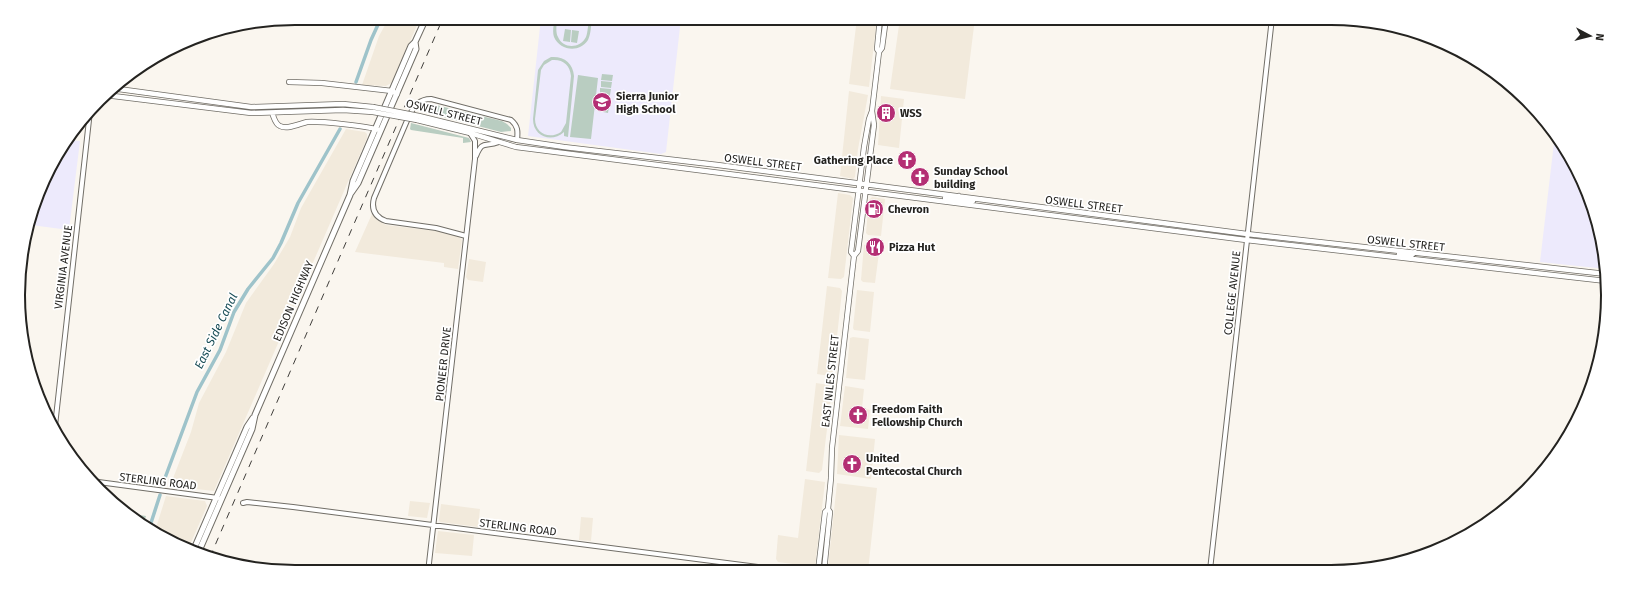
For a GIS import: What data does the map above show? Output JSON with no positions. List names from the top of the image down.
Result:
{
  "streets": {
    "main road": ["OSWELL STREET", "EDISON HIGHWAY", "EAST NILES STREET"],
    "street": [
      "VIRGINIA AVENUE",
      "COLLEGE AVENUE",
      "PIONEER DRIVE",
      "STERLING ROAD"
    ]
  },
  "crossings": [
    ["OSWELL STREET", "COLLEGE AVENUE"],
    ["OSWELL STREET", "PIONEER DRIVE"],
    ["OSWELL STREET", "EAST NILES STREET"],
    ["EDISON HIGHWAY", "STERLING ROAD"],
    ["PIONEER DRIVE", "STERLING ROAD"]
  ],
  "water": ["East Side Canal"],
  "places": {
    "school or university": ["Sierra Junior High School"],
    "building": ["WSS"],
    "church": [
      "Gathering Place",
      "Sunday School building",
      "Freedom Faith Fellowship Church",
      "United Pentecostal Church"
    ],
    "fuel station": ["Chevron"],
    "restaurant": ["Pizza Hut"]
  },
  "north": "right"
}
